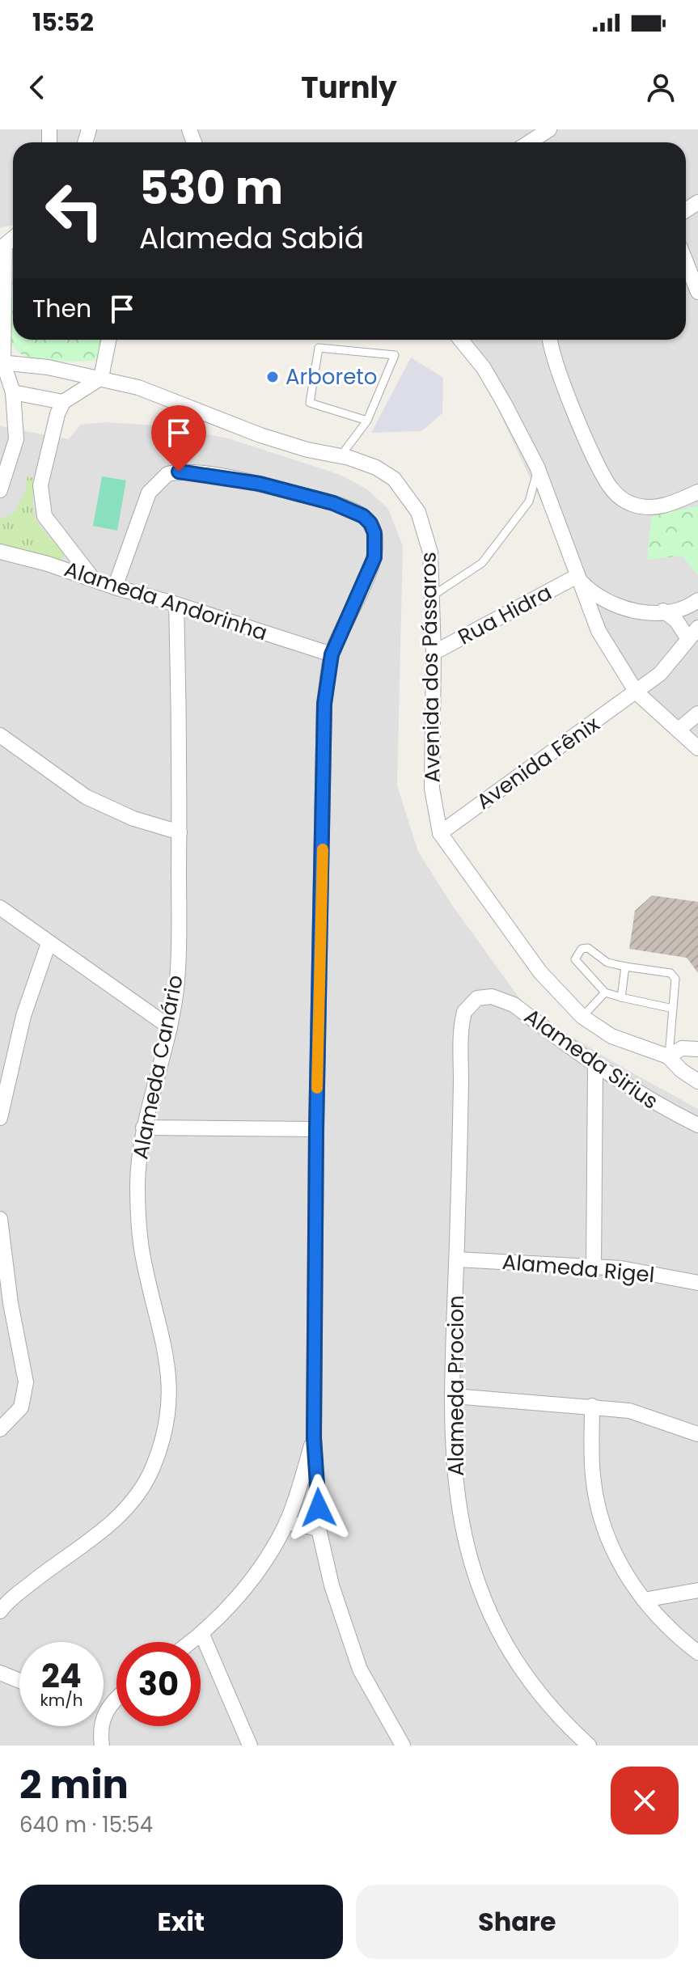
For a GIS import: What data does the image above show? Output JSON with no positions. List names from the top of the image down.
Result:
{
  "streets": {
    "street": [
      "Alameda Andorinha",
      "Rua Hidra",
      "Avenida dos Pássaros",
      "Avenida Fênix",
      "Alameda Sirius",
      "Alameda Canário",
      "Alameda Rigel",
      "Alameda Procion"
    ]
  },
  "crossings": [
    ["Alameda Andorinha", "Alameda Canário"],
    ["Rua Hidra", "Avenida dos Pássaros"],
    ["Avenida dos Pássaros", "Avenida Fênix"],
    ["Alameda Sirius", "Alameda Procion"],
    ["Alameda Rigel", "Alameda Procion"]
  ],
  "places": ["Arboreto"],
  "page": {
    "status": "15:52",
    "header": "Turnly",
    "turn": ["530 m", "Alameda Sabiá"],
    "then": "Then",
    "speed": "24 km/h",
    "limit": "30",
    "heading": ["2 min", "640 m · 15:54"],
    "buttons": ["Exit", "Share"]
  }
}
